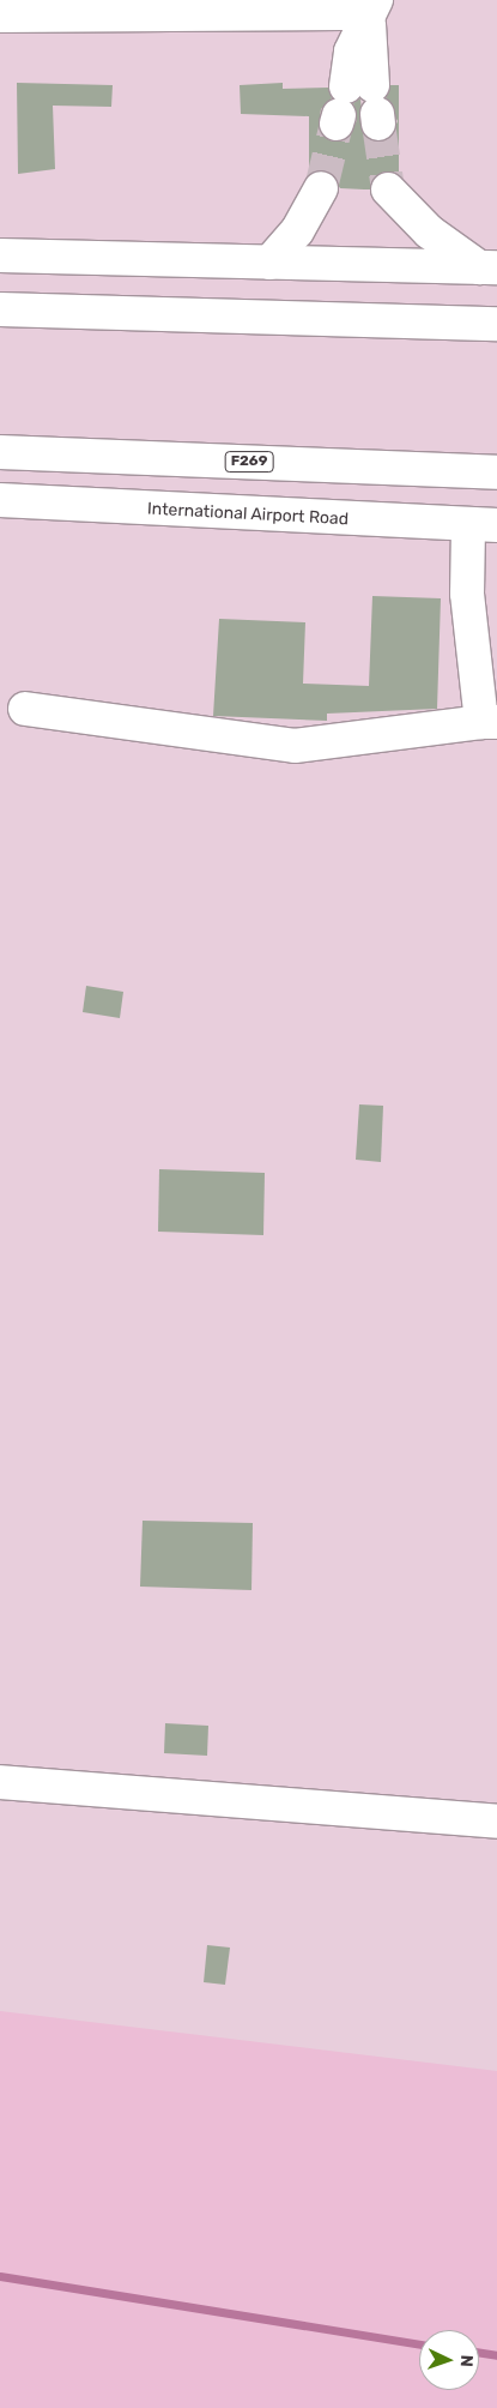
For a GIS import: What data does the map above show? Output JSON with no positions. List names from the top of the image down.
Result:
{
  "streets": {
    "main road": ["F269", "International Airport Road"]
  },
  "north": "right"
}
